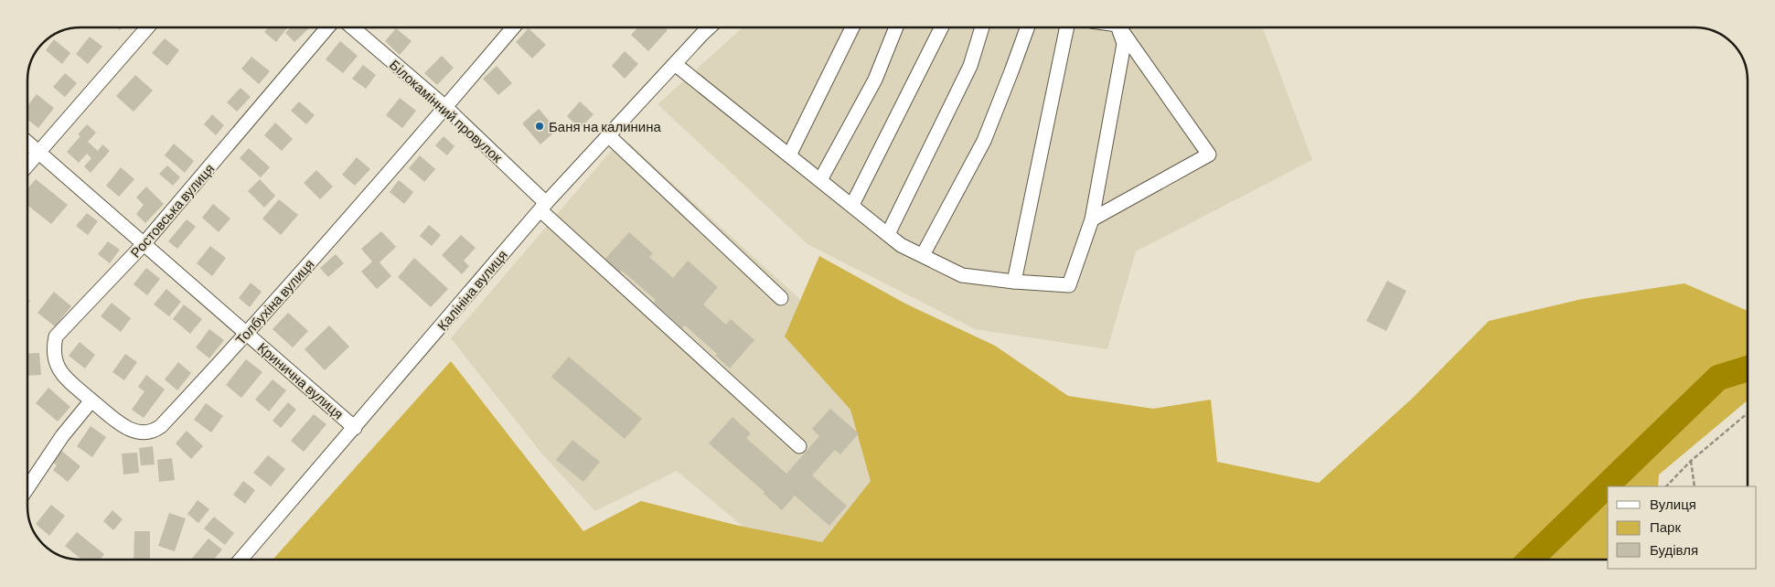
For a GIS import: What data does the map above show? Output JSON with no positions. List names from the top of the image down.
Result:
{
  "streets": {
    "street": [
      "Білокамінний провулок",
      "Ростовська вулиця",
      "Калініна вулиця",
      "Толбухіна вулиця",
      "Кринична вулиця"
    ]
  },
  "crossings": [
    ["Білокамінний провулок", "Калініна вулиця"],
    ["Білокамінний провулок", "Толбухіна вулиця"],
    ["Ростовська вулиця", "Толбухіна вулиця"],
    ["Ростовська вулиця", "Кринична вулиця"],
    ["Калініна вулиця", "Кринична вулиця"],
    ["Толбухіна вулиця", "Кринична вулиця"]
  ],
  "places": ["Баня на калинина"],
  "legend": ["Вулиця", "Парк", "Будівля"]
}
